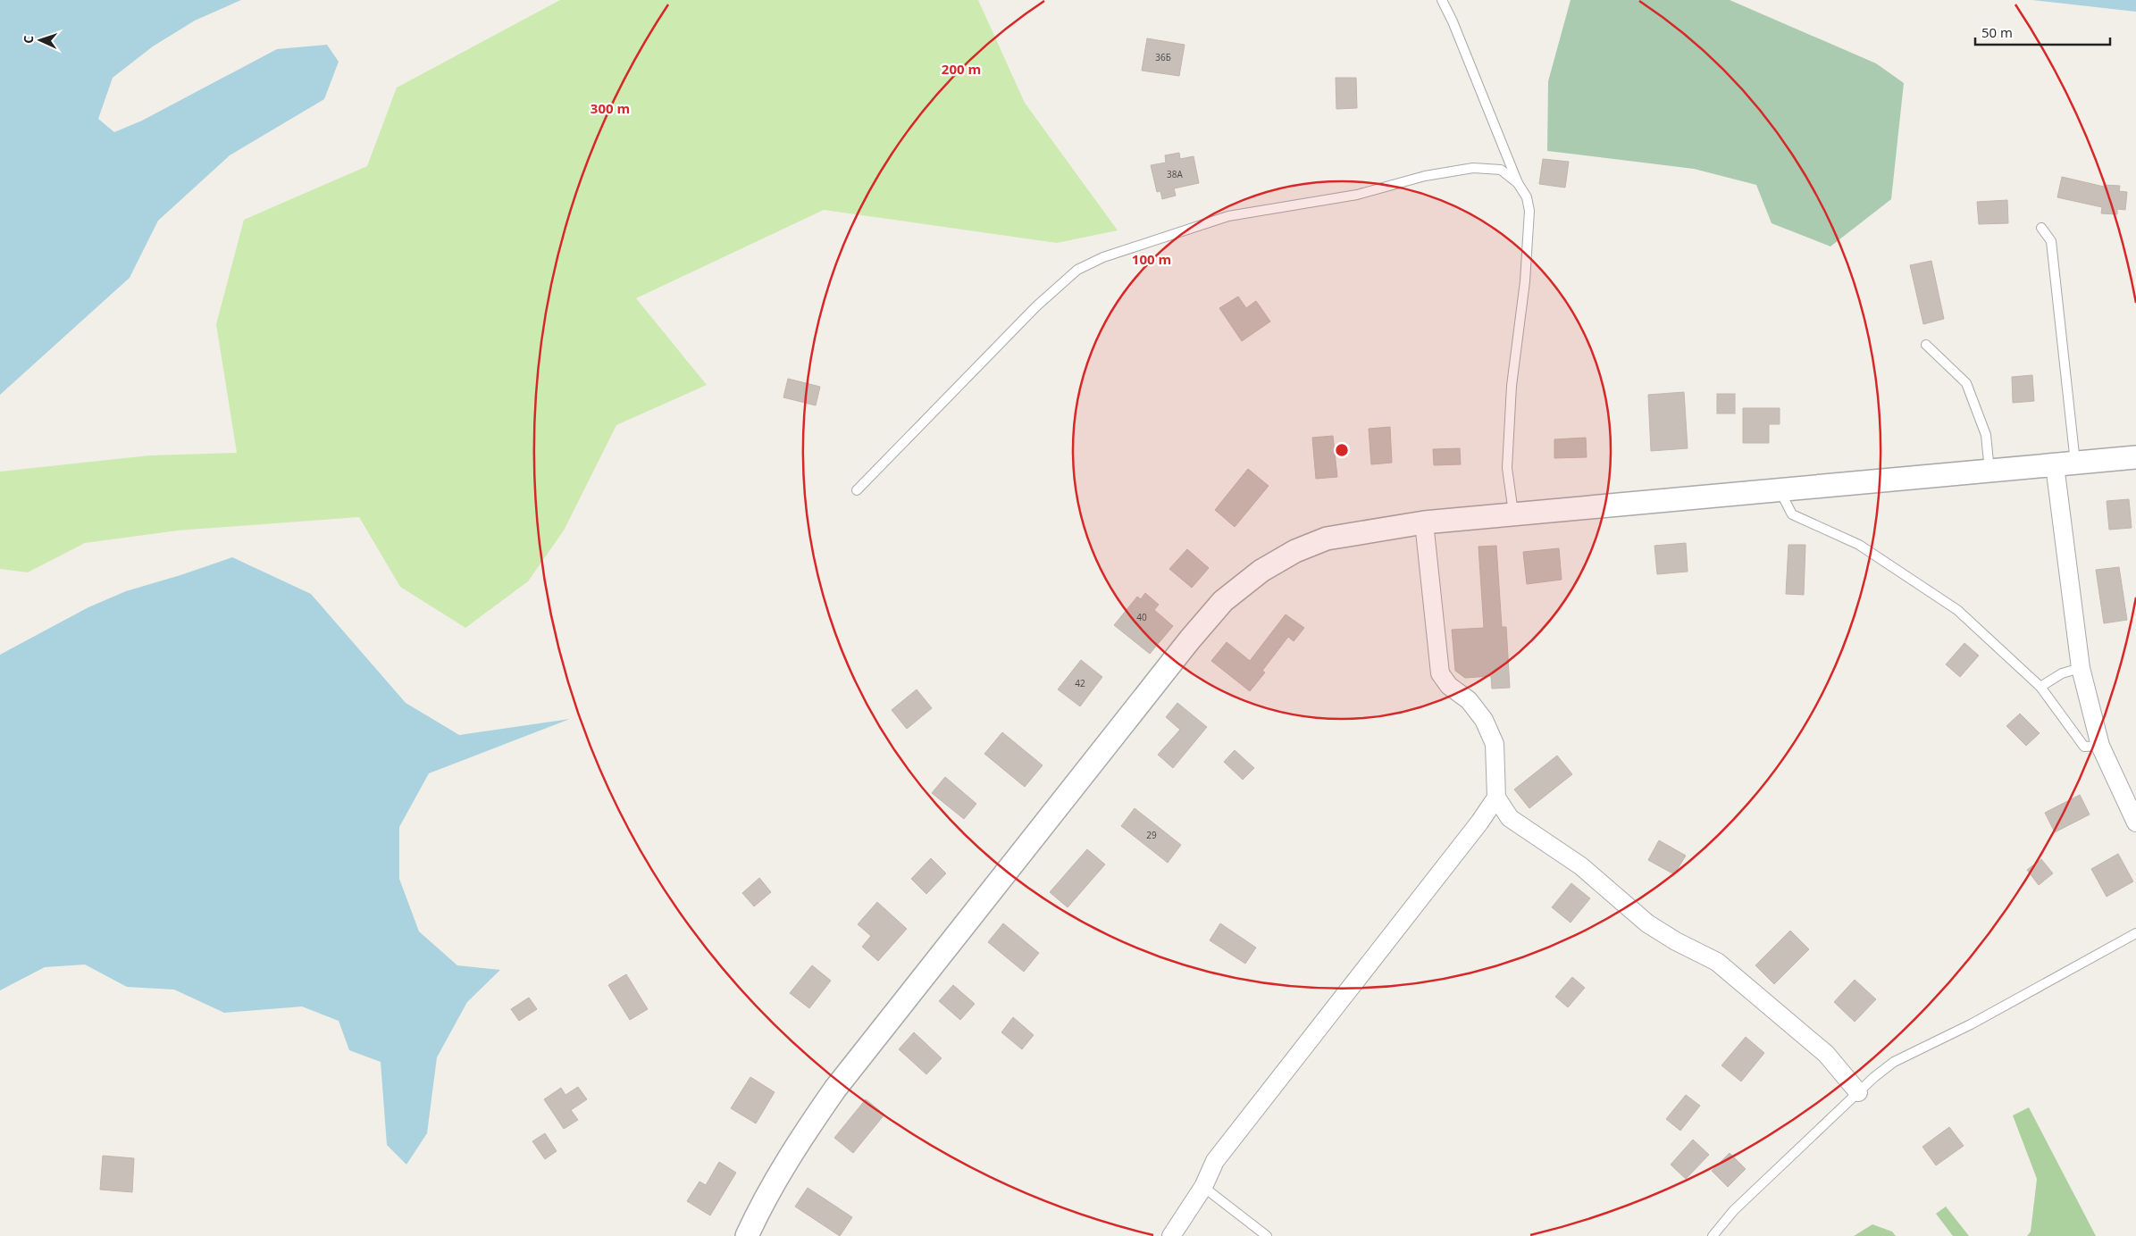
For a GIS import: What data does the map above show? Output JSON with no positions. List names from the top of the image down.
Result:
{
  "house_numbers": [
    "36Б",
    "38А",
    "40",
    "42",
    "29"
  ],
  "scale_bar": "50 m",
  "north": "left",
  "rings": ["200 m", "300 m", "100 m"]
}
